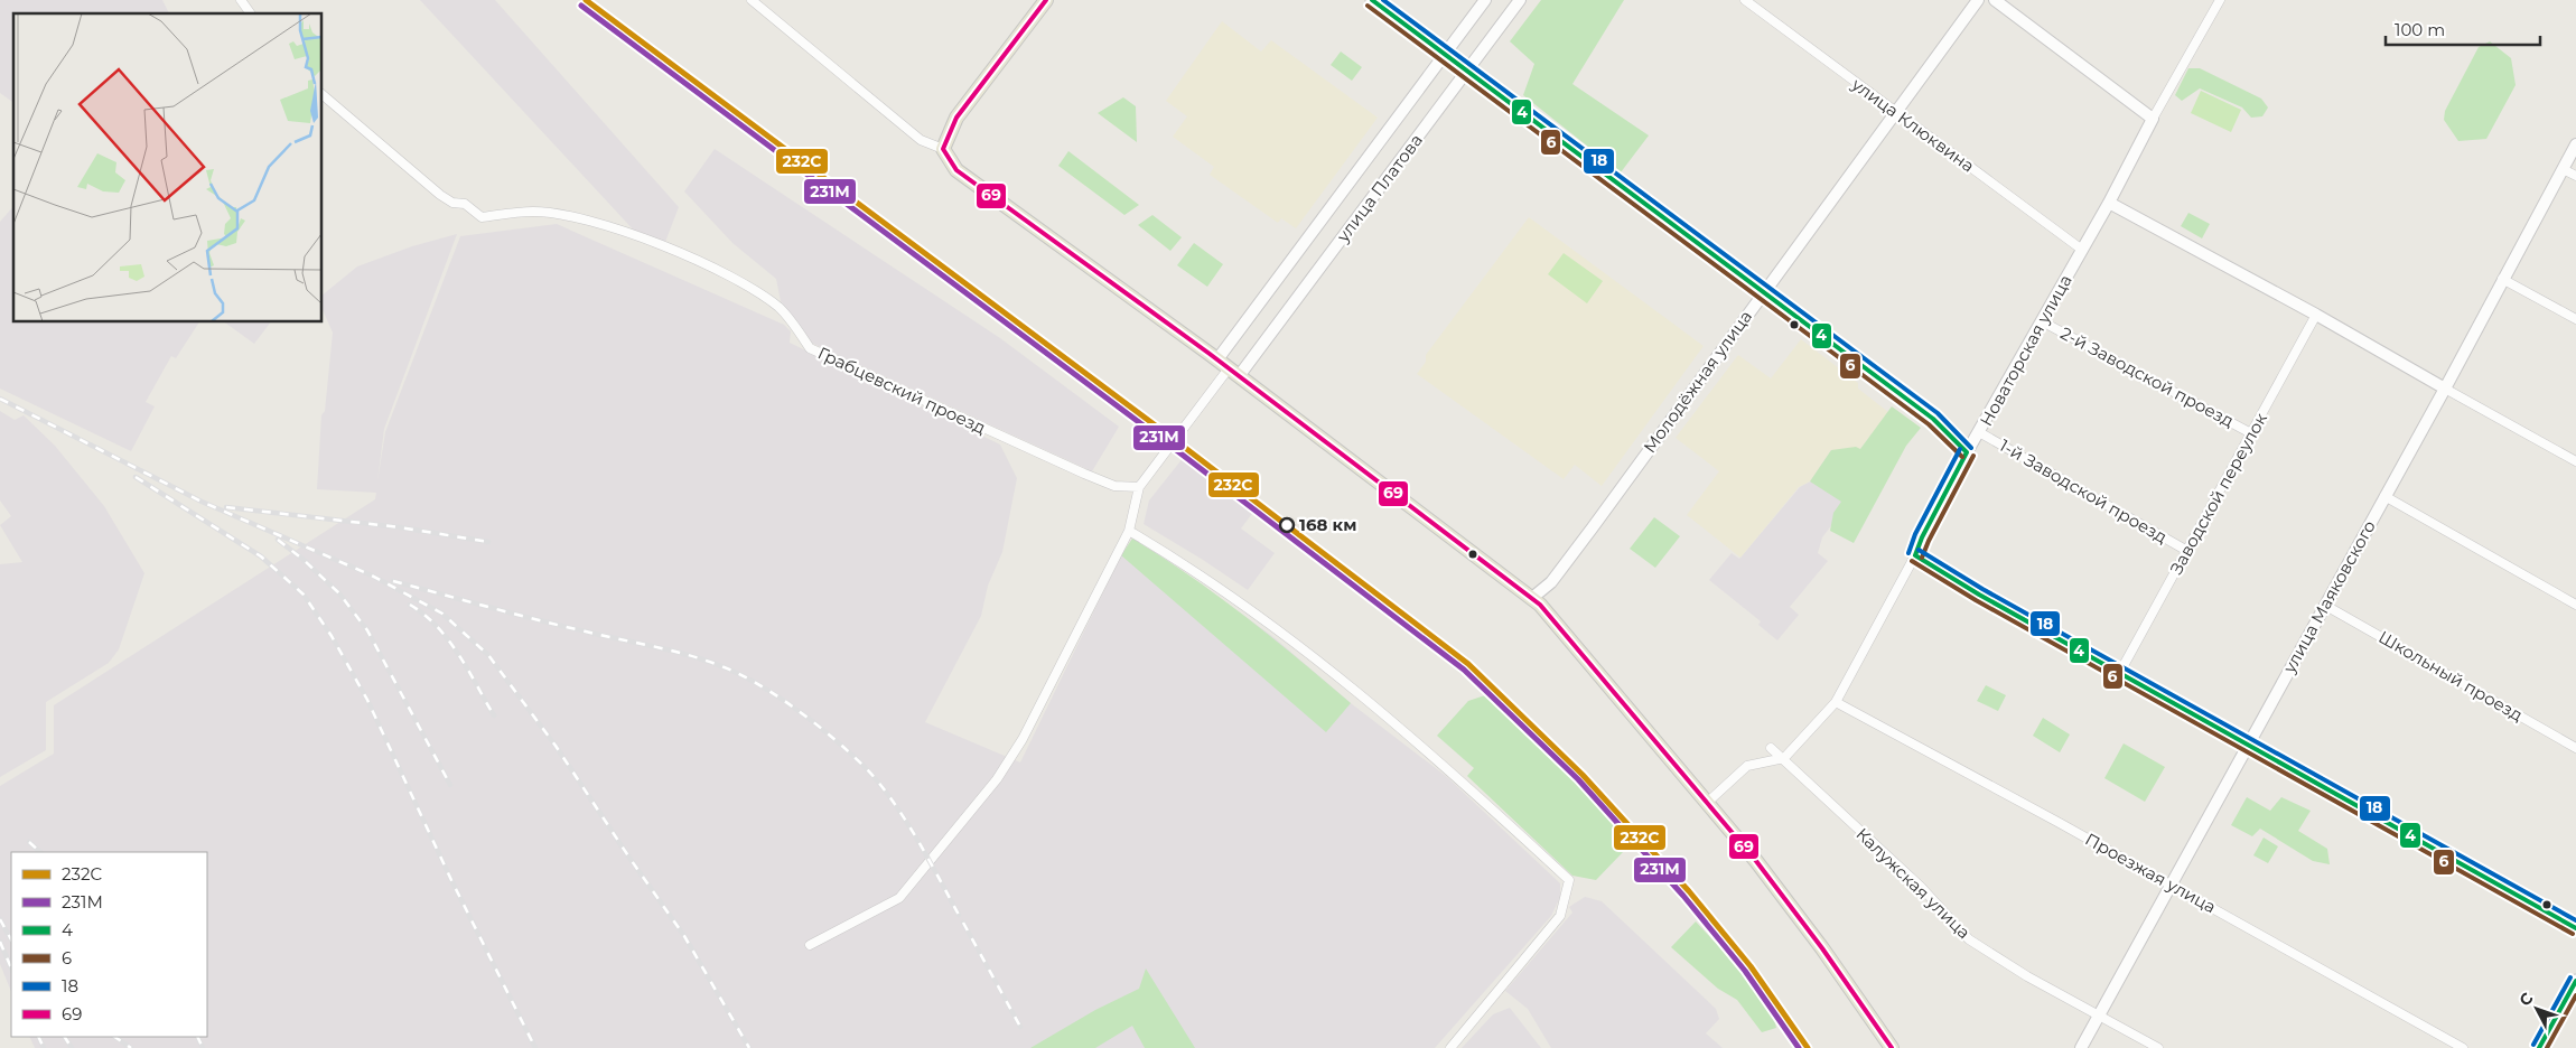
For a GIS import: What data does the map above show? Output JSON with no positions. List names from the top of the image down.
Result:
{
  "streets": {
    "main road": ["Новаторская улица"],
    "street": [
      "улица Клюквина",
      "улица Платова",
      "2-й Заводской проезд",
      "Молодёжная улица",
      "Грабцевский проезд",
      "1-й Заводской проезд",
      "Заводской переулок",
      "улица Маяковского",
      "Школьный проезд",
      "Проезжая улица",
      "Калужская улица"
    ]
  },
  "crossings": [
    ["улица Клюквина", "Новаторская улица"],
    ["улица Клюквина", "Молодёжная улица"],
    ["Новаторская улица", "2-й Заводской проезд"],
    ["Новаторская улица", "1-й Заводской проезд"],
    ["Новаторская улица", "Проезжая улица"],
    ["Новаторская улица", "Калужская улица"],
    ["2-й Заводской проезд", "Заводской переулок"],
    ["1-й Заводской проезд", "Заводской переулок"],
    ["улица Маяковского", "Школьный проезд"],
    ["улица Маяковского", "Проезжая улица"],
    ["улица Маяковского", "Калужская улица"]
  ],
  "places": ["168 км"],
  "lines": [
    "transit line 232C",
    "transit line 4",
    "transit line 18",
    "transit line 69",
    "transit line 231М",
    "transit line 6"
  ],
  "legend": [
    "232C",
    "231М",
    "4",
    "6",
    "18",
    "69"
  ],
  "scale_bar": "100 m",
  "north": "top left"
}
